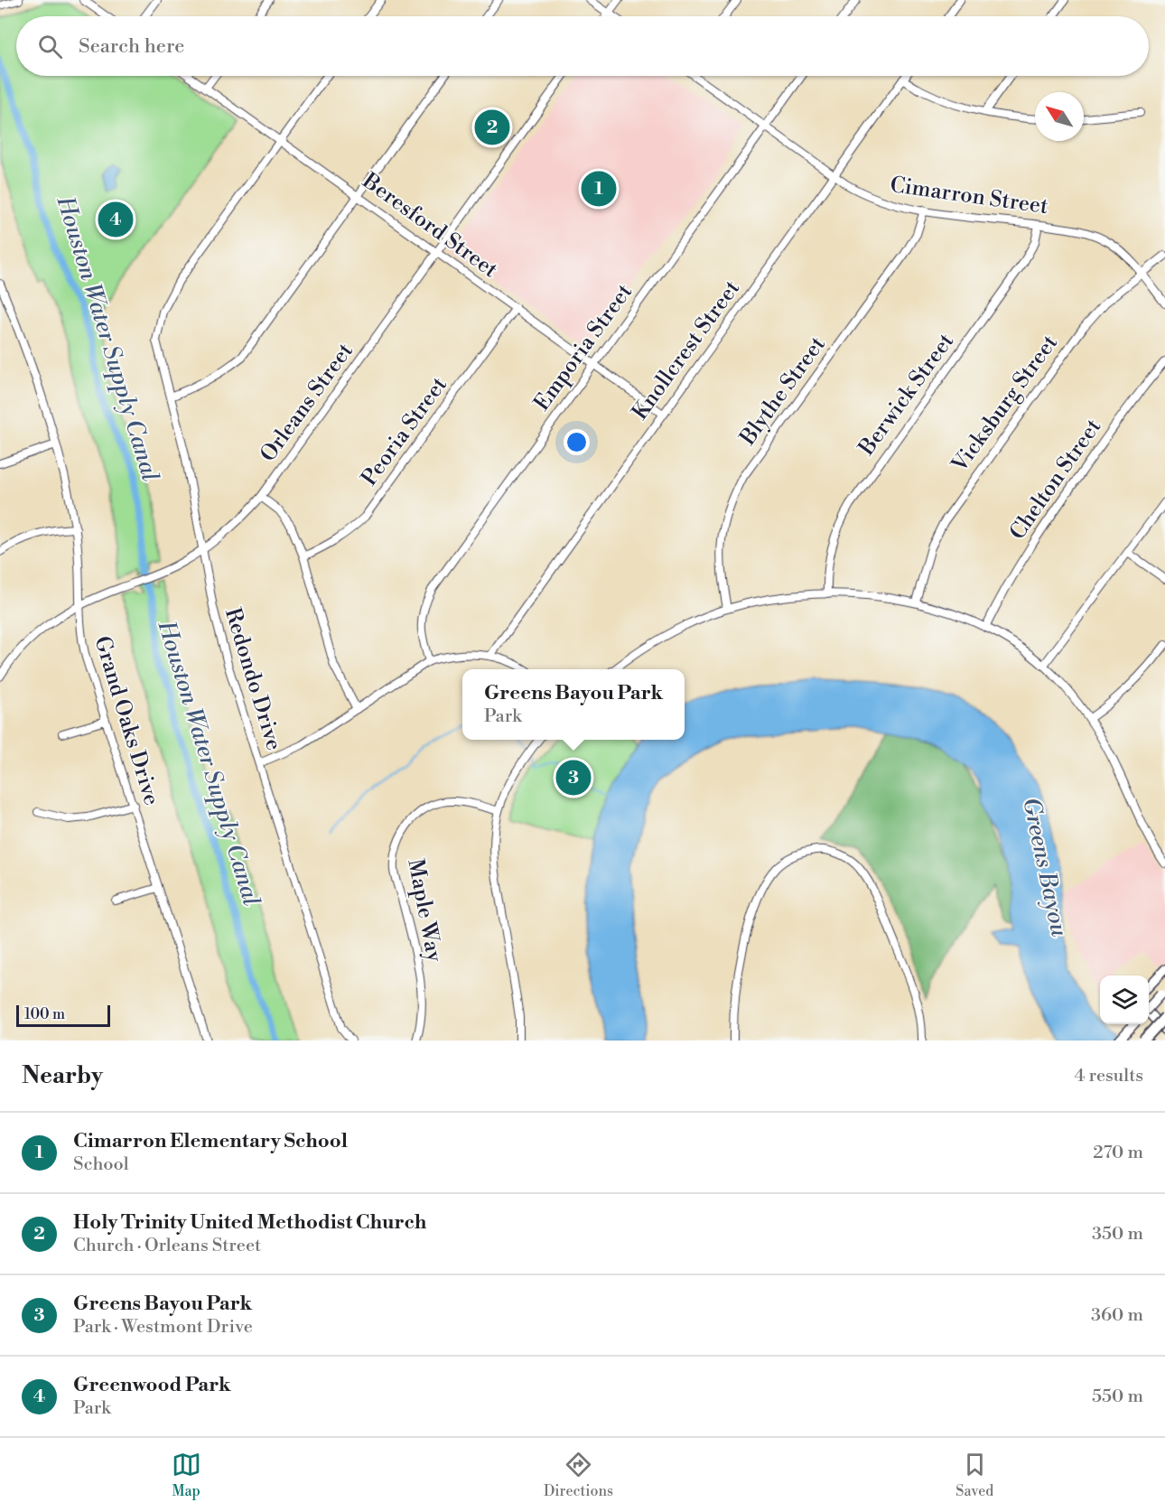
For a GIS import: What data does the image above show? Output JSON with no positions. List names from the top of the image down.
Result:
{
  "streets": {
    "street": [
      "Cimarron Street",
      "Beresford Street",
      "Emporia Street",
      "Knollcrest Street",
      "Blythe Street",
      "Berwick Street",
      "Orleans Street",
      "Vicksburg Street",
      "Peoria Street",
      "Chelton Street",
      "Redondo Drive",
      "Grand Oaks Drive",
      "Maple Way"
    ]
  },
  "crossings": [
    ["Cimarron Street", "Emporia Street"],
    ["Cimarron Street", "Knollcrest Street"],
    ["Cimarron Street", "Blythe Street"],
    ["Cimarron Street", "Berwick Street"],
    ["Cimarron Street", "Vicksburg Street"],
    ["Beresford Street", "Emporia Street"],
    ["Beresford Street", "Knollcrest Street"],
    ["Beresford Street", "Orleans Street"],
    ["Beresford Street", "Peoria Street"],
    ["Beresford Street", "Redondo Drive"],
    ["Orleans Street", "Redondo Drive"],
    ["Orleans Street", "Grand Oaks Drive"]
  ],
  "water": ["Houston Water Supply Canal", "Greens Bayou"],
  "scale_bar": "100 m",
  "north": "top left",
  "page": {
    "search": "Search here",
    "pins": [
      "2",
      "1",
      "4",
      "3"
    ],
    "popup": ["Greens Bayou Park", "Park"],
    "scale": "100 m",
    "heading": ["Nearby", "4 results"],
    "list": [
      {
        "mark": "1",
        "name": "Cimarron Elementary School",
        "note": "School",
        "value": "270 m"
      },
      {
        "mark": "2",
        "name": "Holy Trinity United Methodist Church",
        "note": "Church · Orleans Street",
        "value": "350 m"
      },
      {
        "mark": "3",
        "name": "Greens Bayou Park",
        "note": "Park · Westmont Drive",
        "value": "360 m"
      },
      {
        "mark": "4",
        "name": "Greenwood Park",
        "note": "Park",
        "value": "550 m"
      }
    ],
    "nav": ["Map", "Directions", "Saved"]
  }
}
